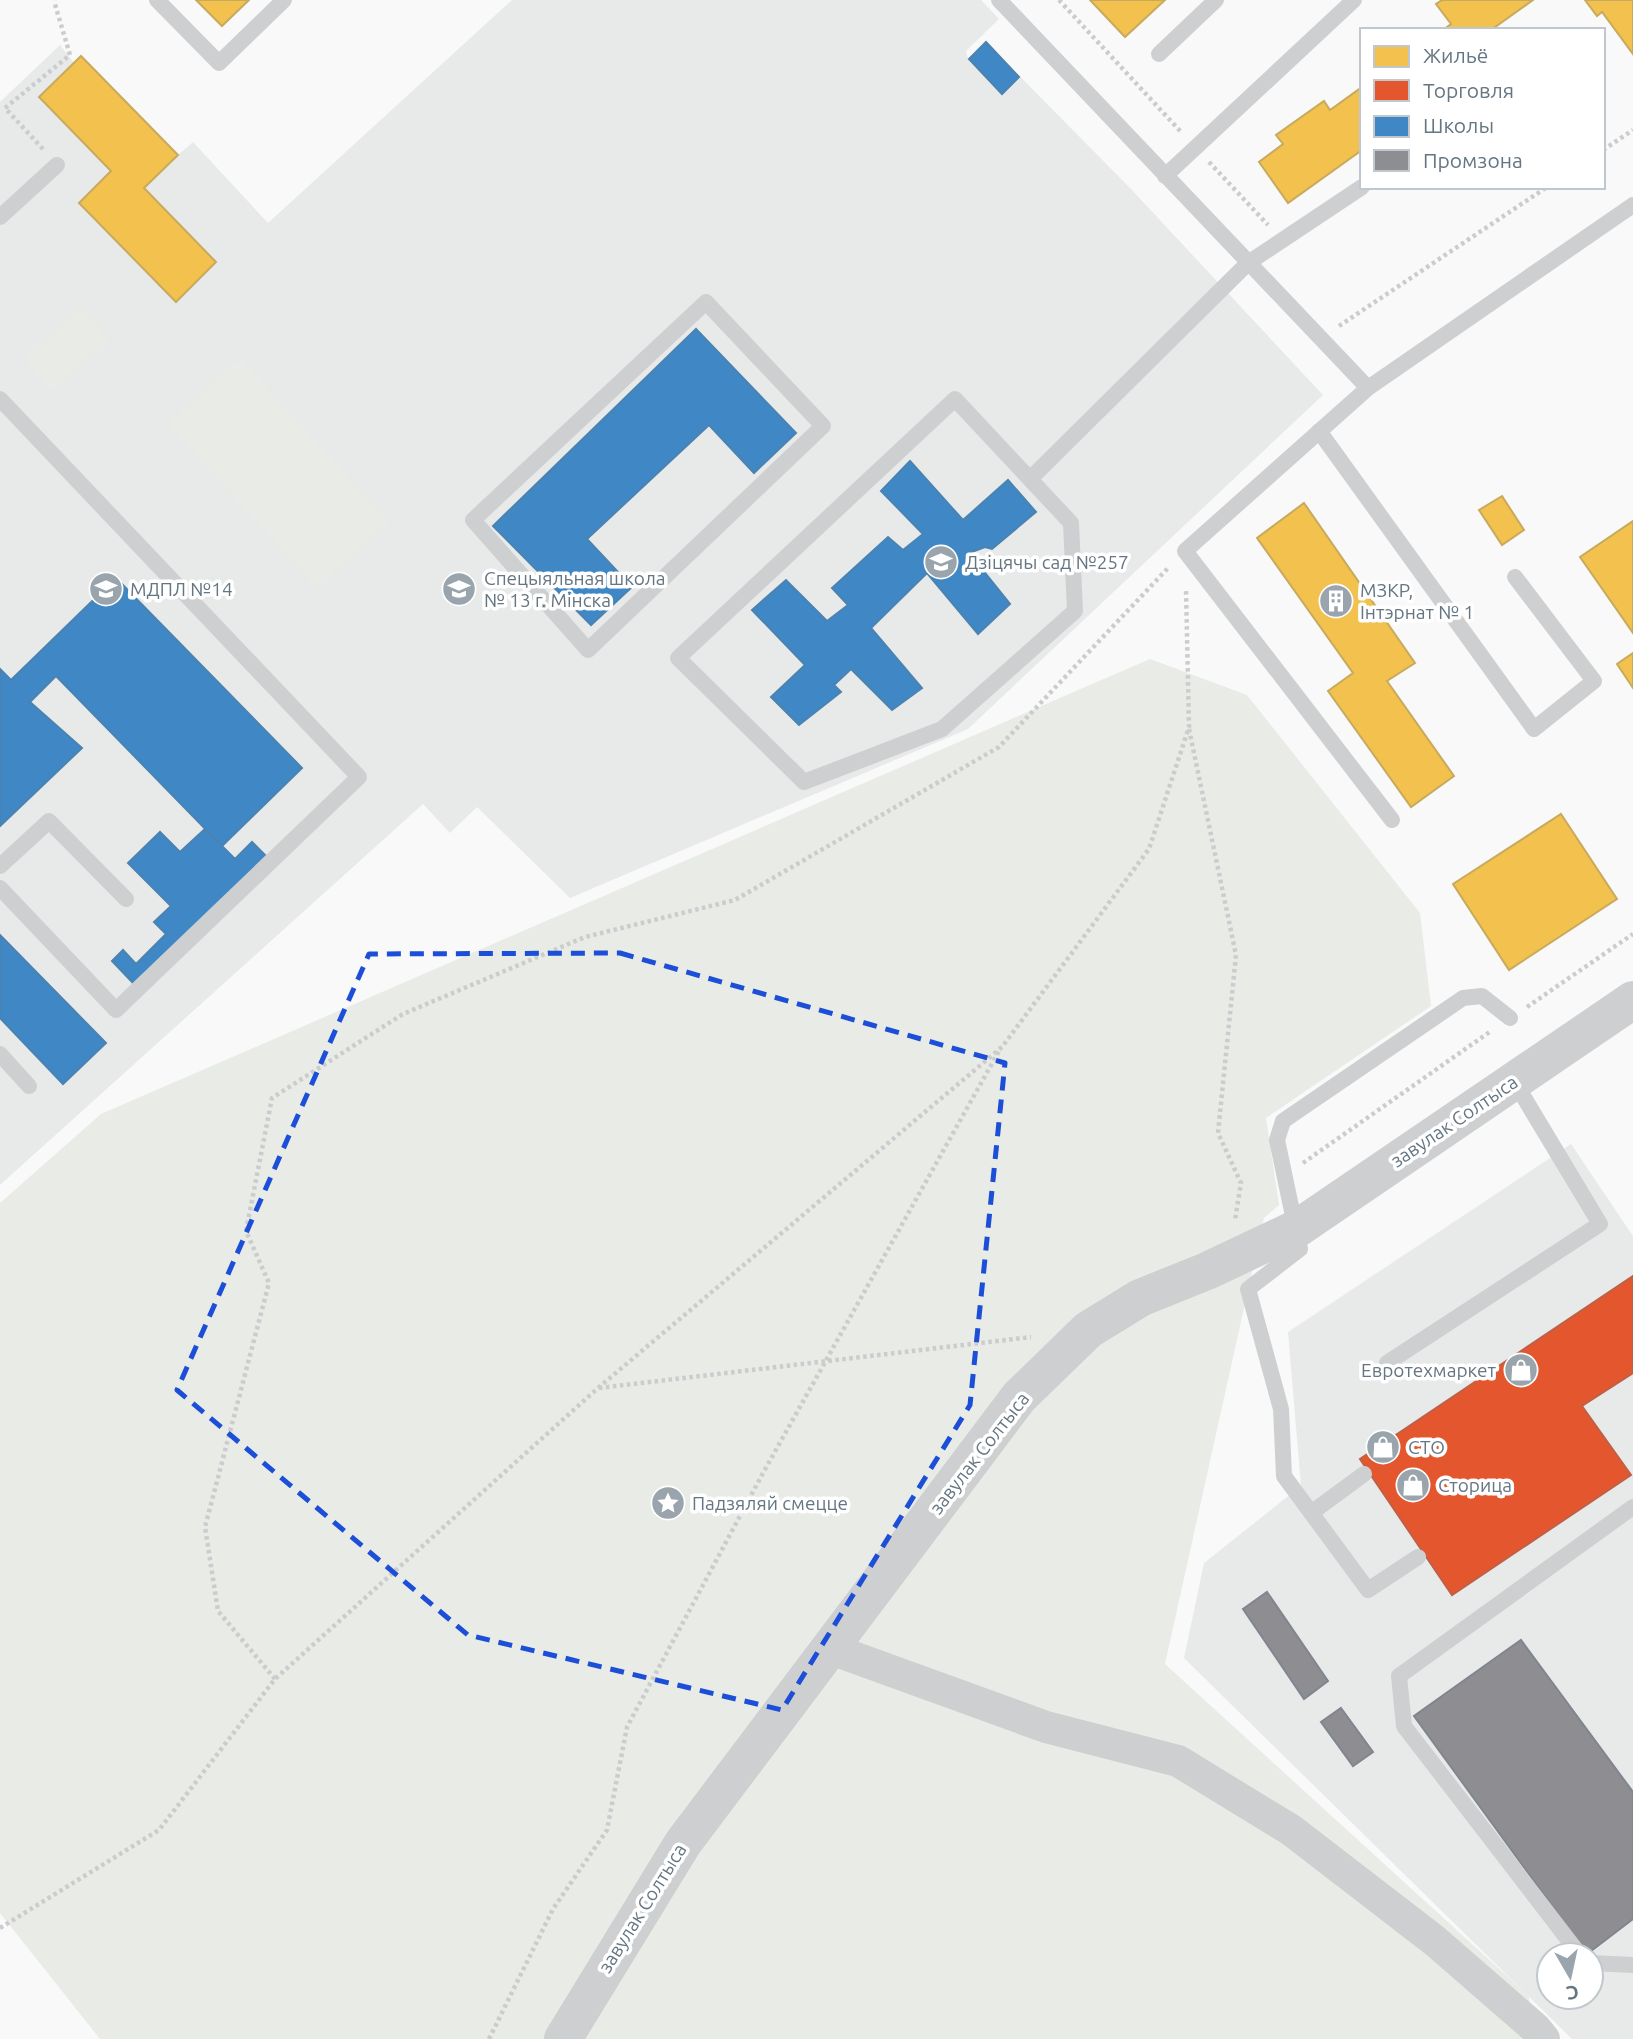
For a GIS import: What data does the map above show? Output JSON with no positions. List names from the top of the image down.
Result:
{
  "streets": {
    "street": ["завулак Солтыса"]
  },
  "places": {
    "school or university": ["Дзіцячы сад №257", "МДПЛ №14", "Спецыяльная школа № 13 г. Мінска"],
    "building": ["МЗКР, Інтэрнат № 1"],
    "shop": ["Евротехмаркет", "СТО", "Сторица"],
    "place": ["Падзяляй смецце"]
  },
  "legend": [
    "Жильё",
    "Торговля",
    "Школы",
    "Промзона"
  ],
  "north": "bottom"
}
